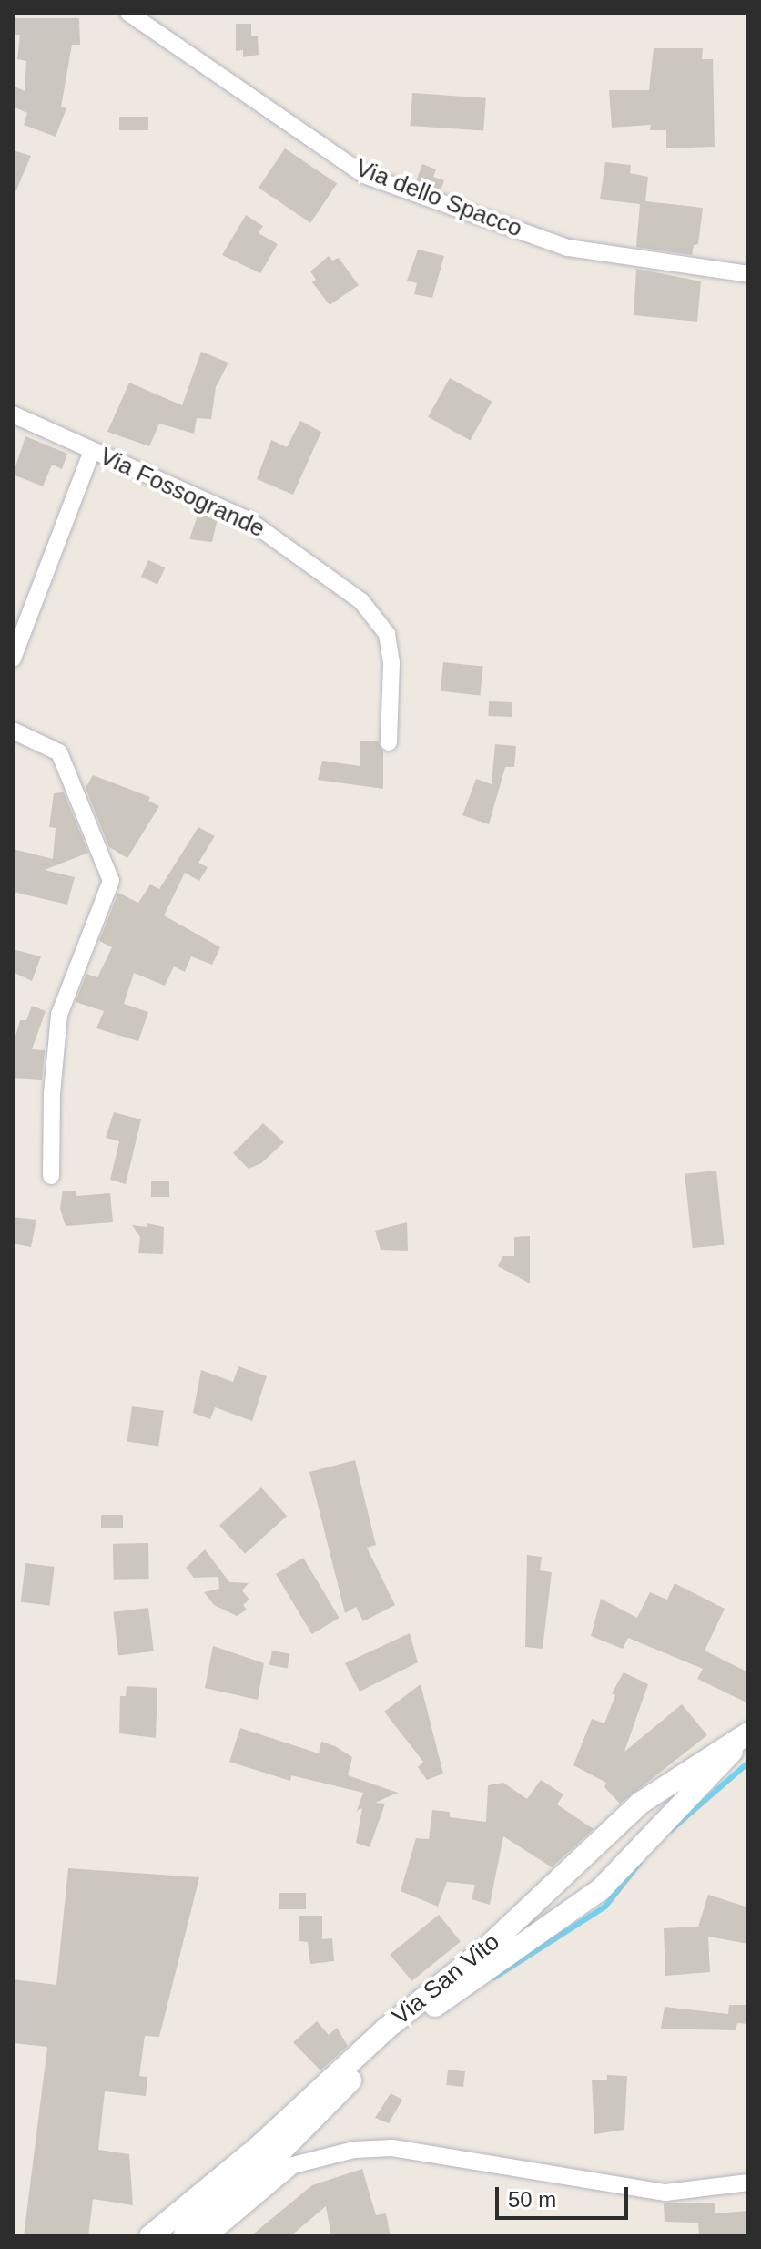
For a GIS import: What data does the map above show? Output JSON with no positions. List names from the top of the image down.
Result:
{
  "streets": {
    "street": ["Via dello Spacco", "Via Fossogrande", "Via San Vito"]
  },
  "scale_bar": "50 m"
}
